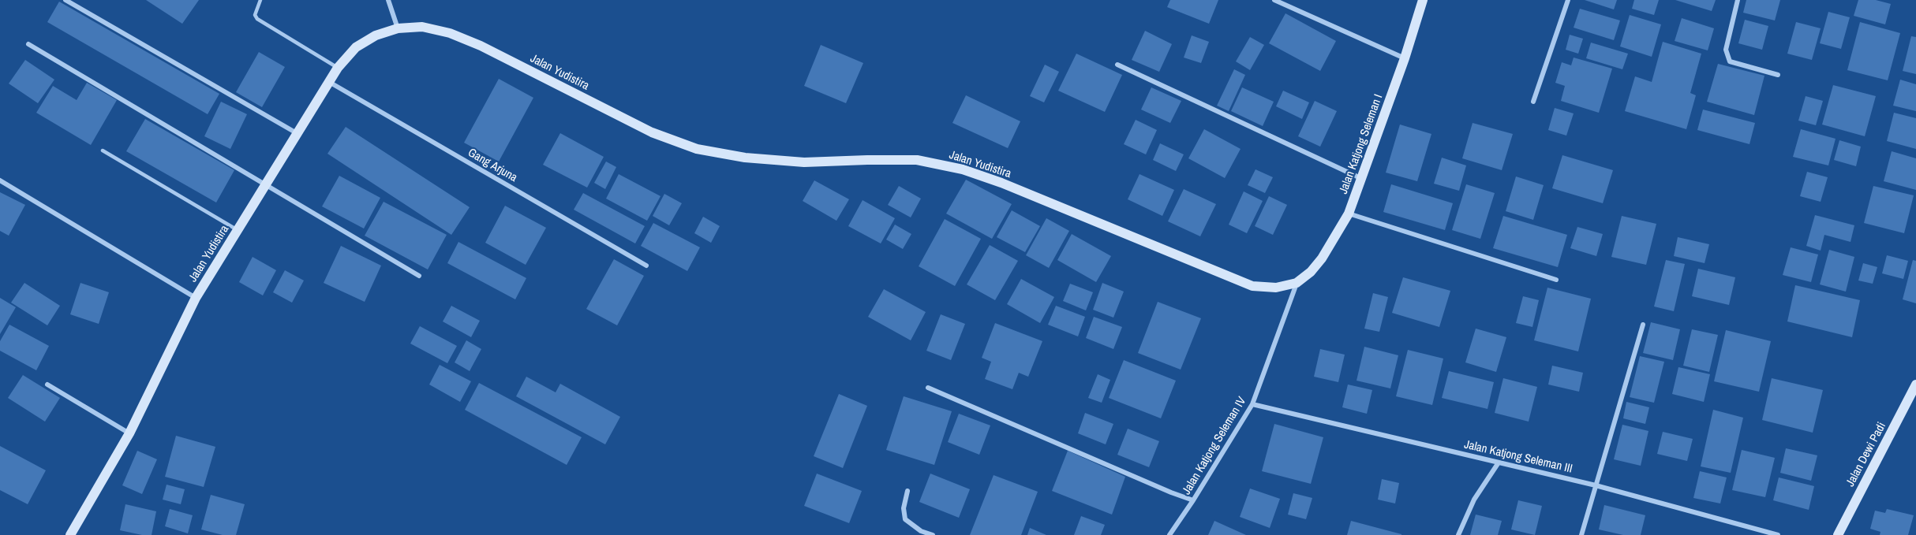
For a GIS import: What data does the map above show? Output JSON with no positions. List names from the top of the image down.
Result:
{
  "streets": {
    "street": [
      "Jalan Yudistira",
      "Jalan Katjong Seleman I",
      "Gang Arjuna",
      "Jalan Katjong Seleman IV",
      "Jalan Dewi Padi",
      "Jalan Katjong Seleman III"
    ]
  },
  "crossings": [
    ["Jalan Yudistira", "Jalan Katjong Seleman I"],
    ["Jalan Yudistira", "Gang Arjuna"],
    ["Jalan Yudistira", "Jalan Katjong Seleman IV"],
    ["Jalan Katjong Seleman I", "Jalan Katjong Seleman IV"],
    ["Jalan Katjong Seleman IV", "Jalan Katjong Seleman III"]
  ]
}
